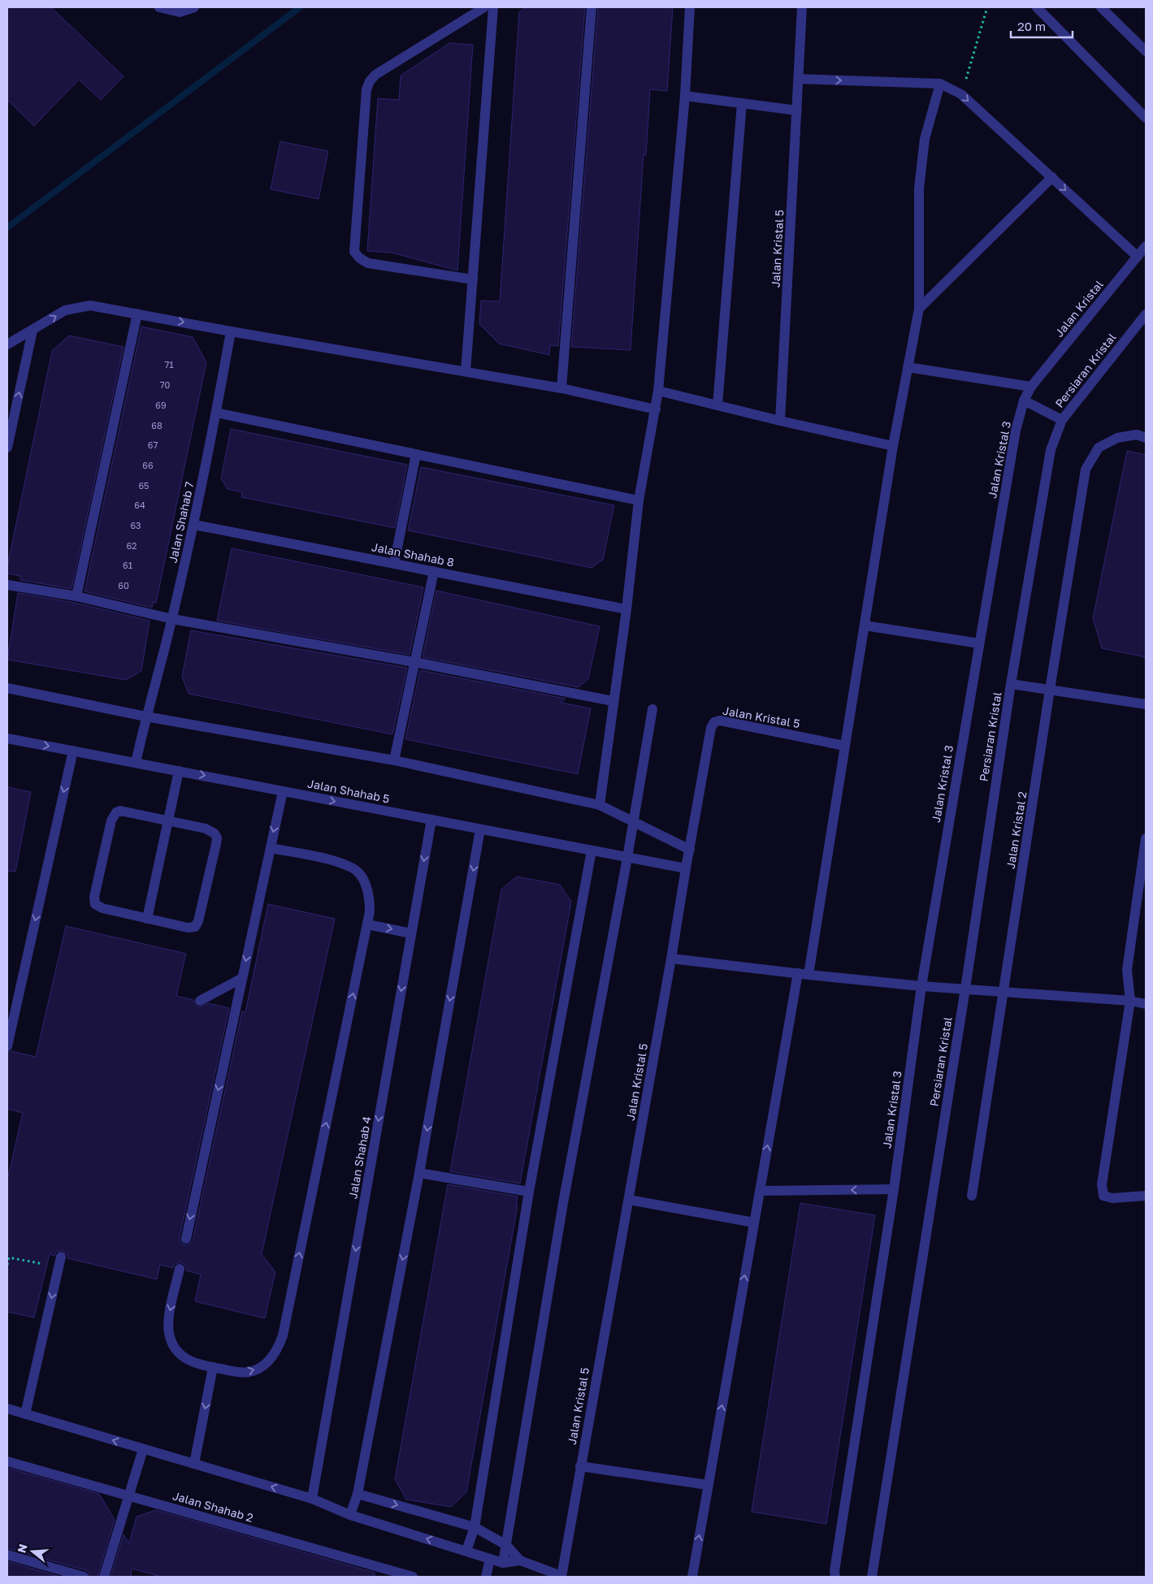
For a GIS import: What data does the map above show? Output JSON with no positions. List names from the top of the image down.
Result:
{
  "streets": {
    "street": [
      "Jalan Kristal 5",
      "Jalan Kristal",
      "Persiaran Kristal",
      "Jalan Kristal 3",
      "Jalan Shahab 7",
      "Jalan Shahab 8",
      "Jalan Shahab 5",
      "Jalan Kristal 2",
      "Jalan Shahab 4",
      "Jalan Shahab 2"
    ]
  },
  "crossings": [
    ["Jalan Kristal 5", "Jalan Shahab 5"],
    ["Jalan Kristal", "Jalan Kristal 3"],
    ["Jalan Shahab 7", "Jalan Shahab 8"],
    ["Jalan Shahab 7", "Jalan Shahab 5"],
    ["Jalan Shahab 5", "Jalan Shahab 4"]
  ],
  "house_numbers": [
    "71",
    "70",
    "69",
    "68",
    "67",
    "66",
    "65",
    "64",
    "63",
    "62",
    "61",
    "60"
  ],
  "scale_bar": "20 m",
  "north": "left"
}
